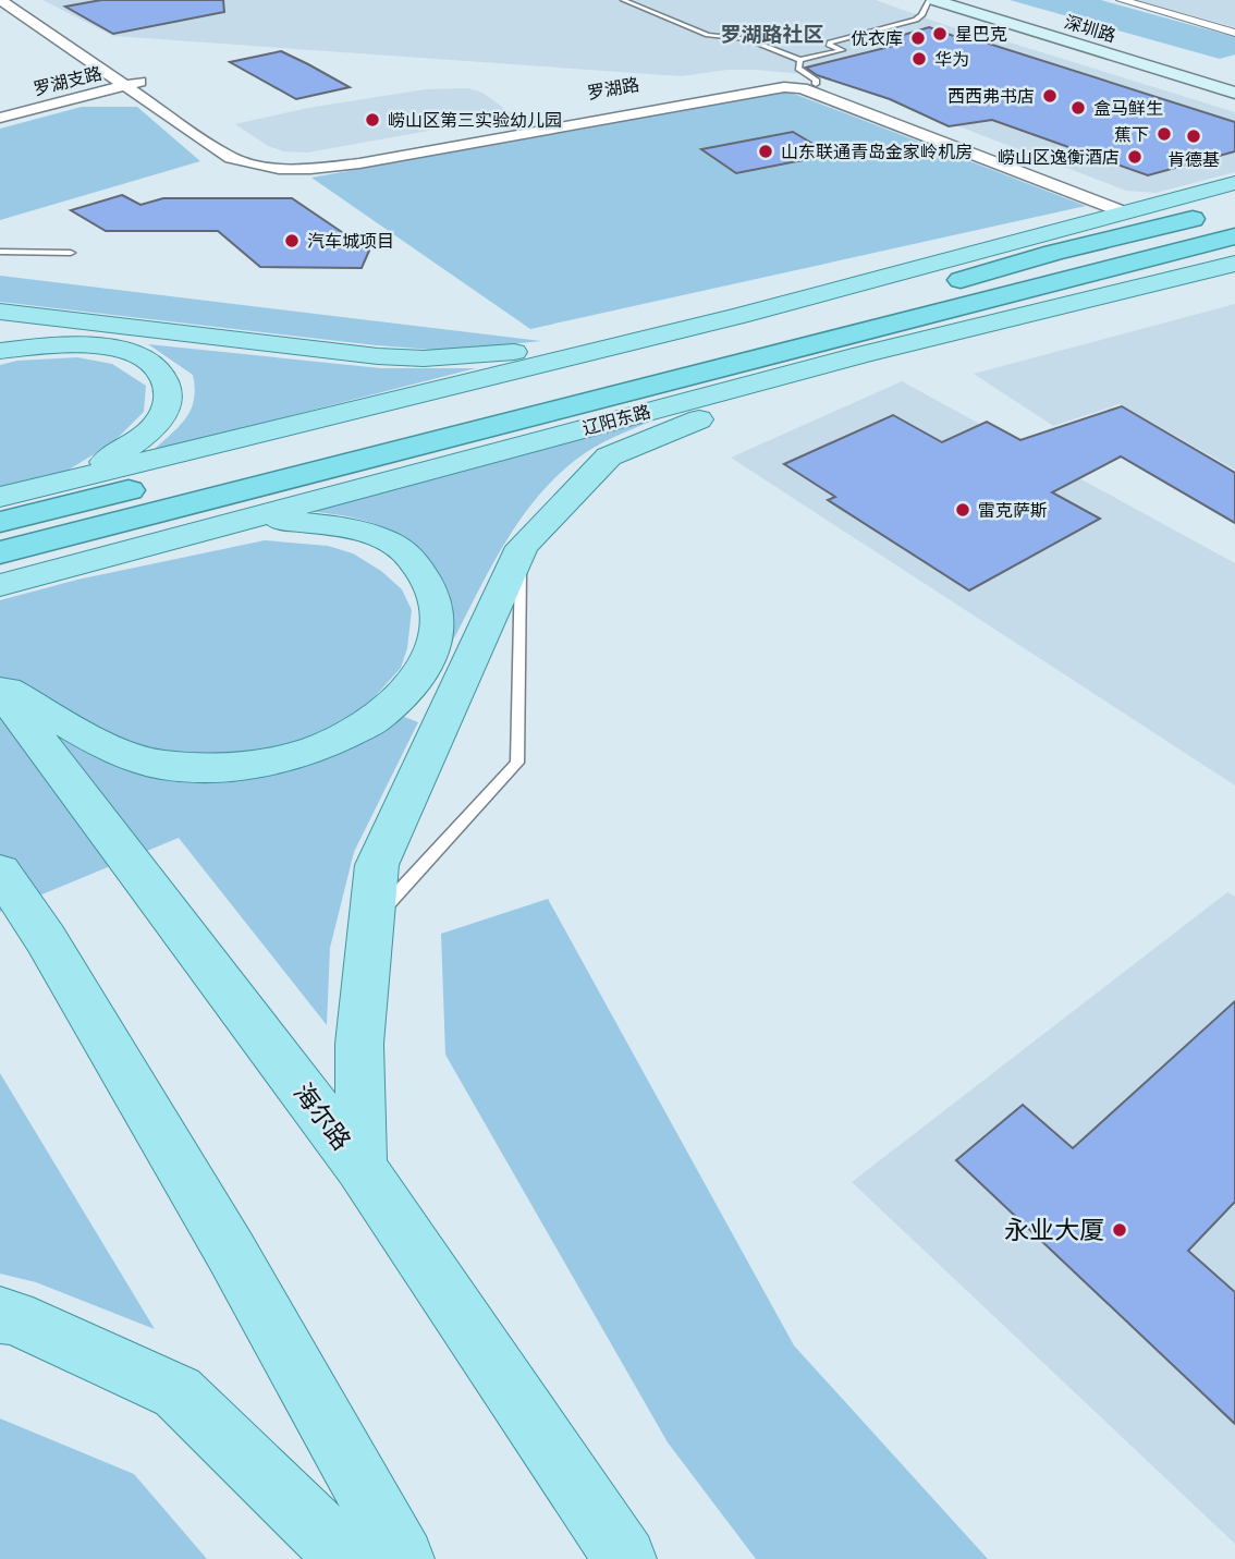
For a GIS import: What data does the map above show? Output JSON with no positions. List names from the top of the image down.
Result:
{
  "streets": {
    "highway": ["辽阳东路"],
    "main road": ["深圳路", "海尔路"],
    "street": ["罗湖支路", "罗湖路"]
  },
  "districts": ["罗湖路社区"],
  "places": [
    "星巴克",
    "优衣库",
    "华为",
    "西西弗书店",
    "盒马鲜生",
    "崂山区第三实验幼儿园",
    "蕉下",
    "肯德基",
    "山东联通青岛金家岭机房",
    "崂山区逸衡酒店",
    "汽车城项目",
    "雷克萨斯",
    "永业大厦"
  ]
}
